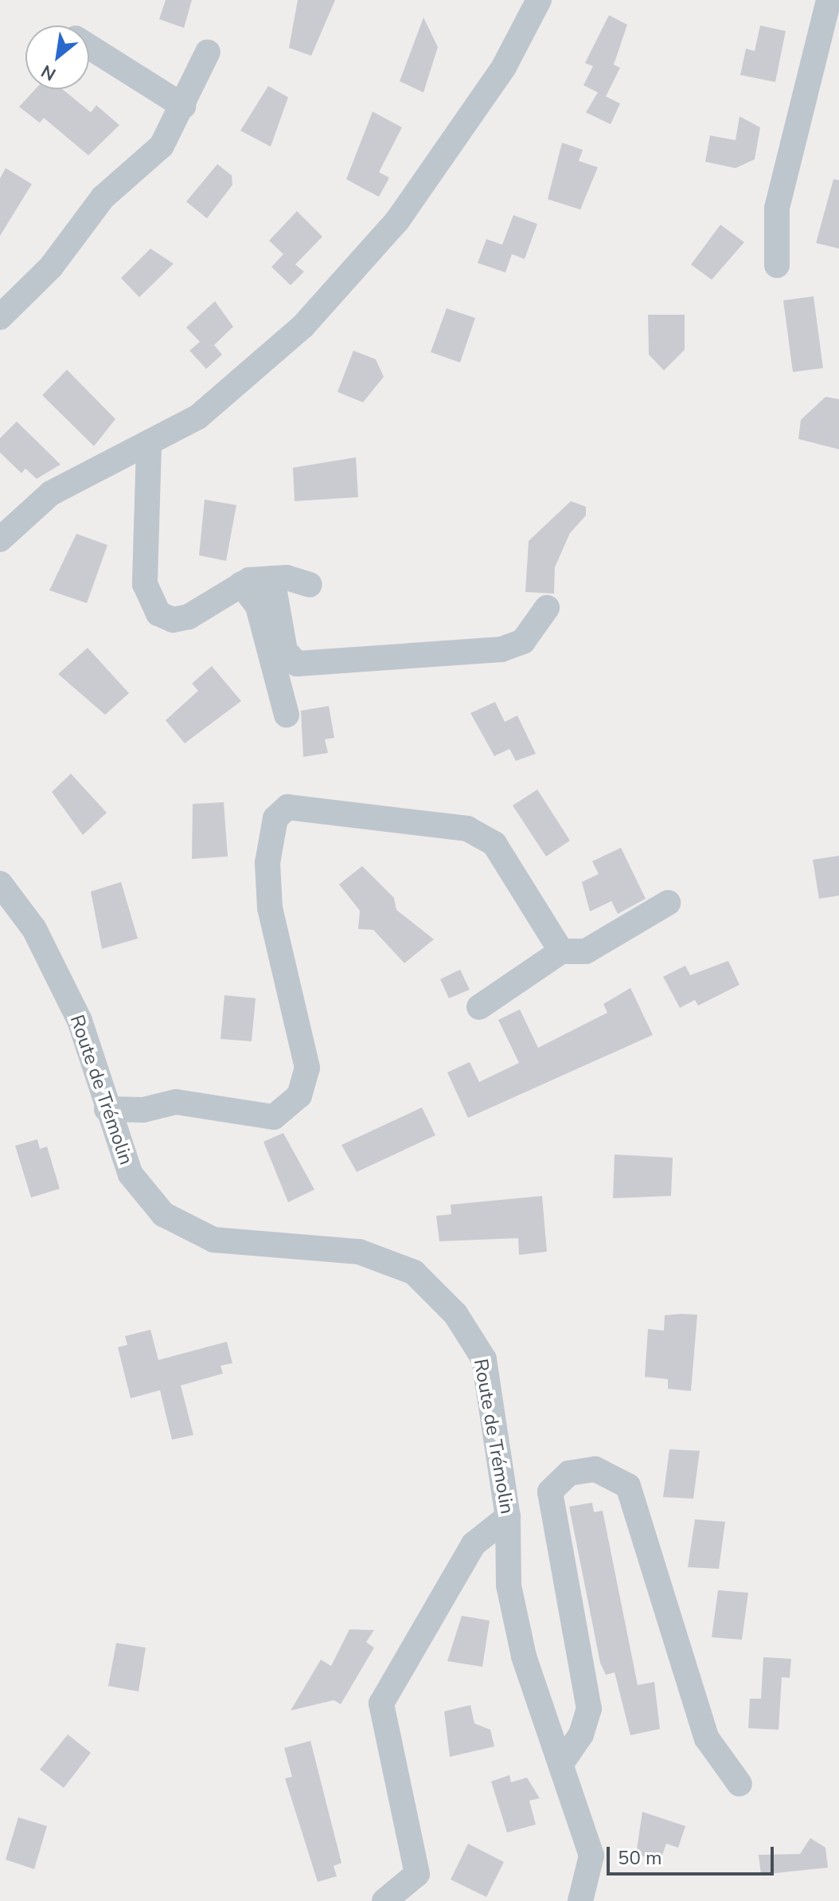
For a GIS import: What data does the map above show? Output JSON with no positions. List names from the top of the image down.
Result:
{
  "streets": {
    "street": ["Route de Trémolin"]
  },
  "scale_bar": "50 m",
  "north": "bottom left"
}
